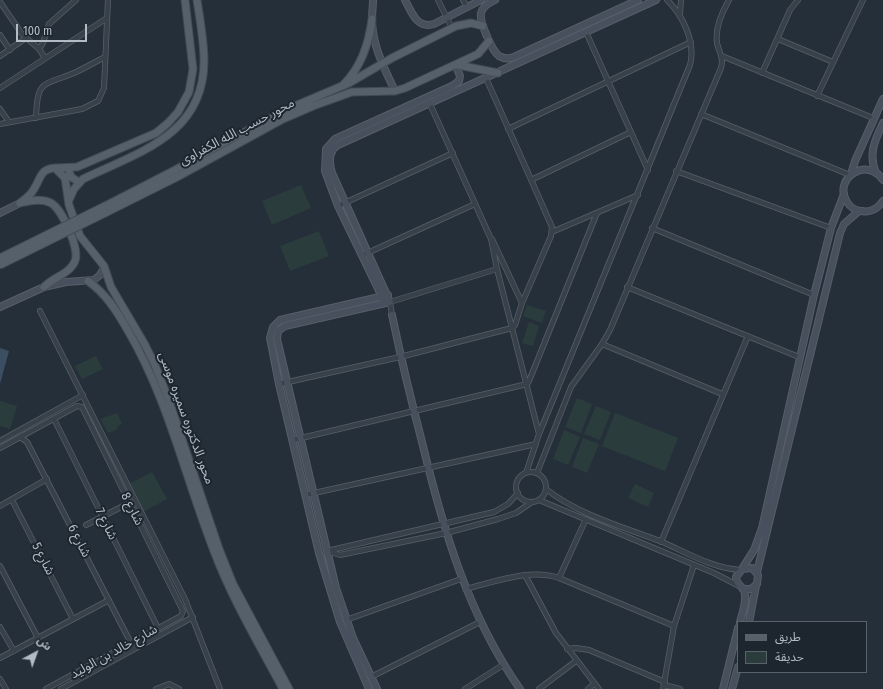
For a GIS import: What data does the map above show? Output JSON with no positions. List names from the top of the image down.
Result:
{
  "streets": {
    "main road": ["محور حسب الله الكفراوى", "محور الدكتوره سميره موسى"],
    "street": [
      "شارع 8",
      "شارع 7",
      "شارع 6",
      "شارع 5",
      "شارع خالد بن الوليد"
    ]
  },
  "crossings": [
    ["شارع 8", "شارع 7"],
    ["شارع 8", "شارع خالد بن الوليد"],
    ["شارع 7", "شارع خالد بن الوليد"],
    ["شارع 6", "شارع خالد بن الوليد"]
  ],
  "legend": ["طريق", "حديقة"],
  "scale_bar": "100 m",
  "north": "top right"
}
